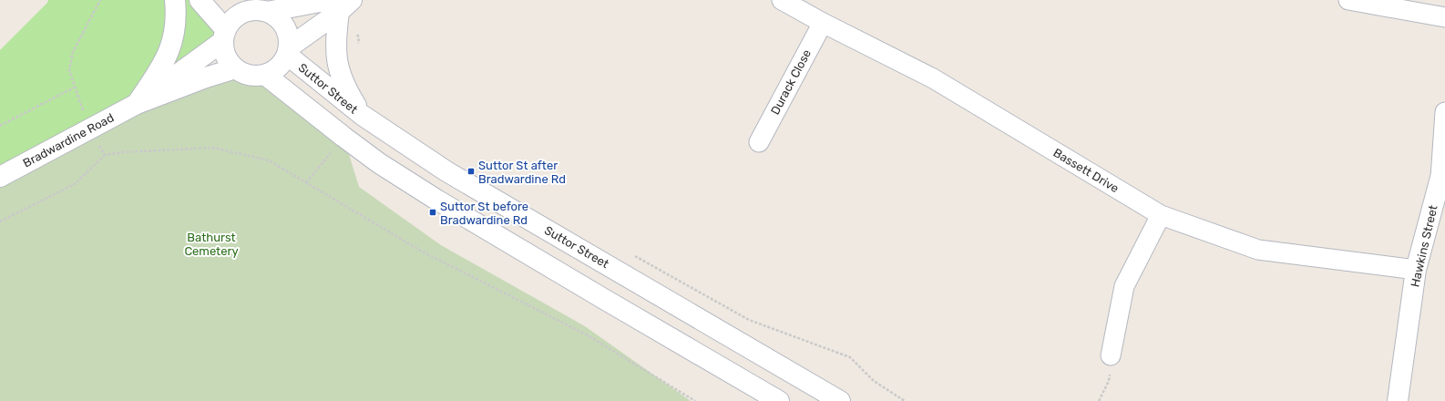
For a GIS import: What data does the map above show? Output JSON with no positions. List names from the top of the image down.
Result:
{
  "streets": {
    "main road": ["Suttor Street", "Bradwardine Road", "Hawkins Street"],
    "street": ["Durack Close", "Bassett Drive"]
  },
  "crossings": [
    ["Durack Close", "Bassett Drive"],
    ["Suttor Street", "Bradwardine Road"],
    ["Bassett Drive", "Hawkins Street"]
  ],
  "parks": ["Bathurst Cemetery"],
  "places": {
    "transit": ["Suttor St after Bradwardine Rd", "Suttor St before Bradwardine Rd"]
  }
}
